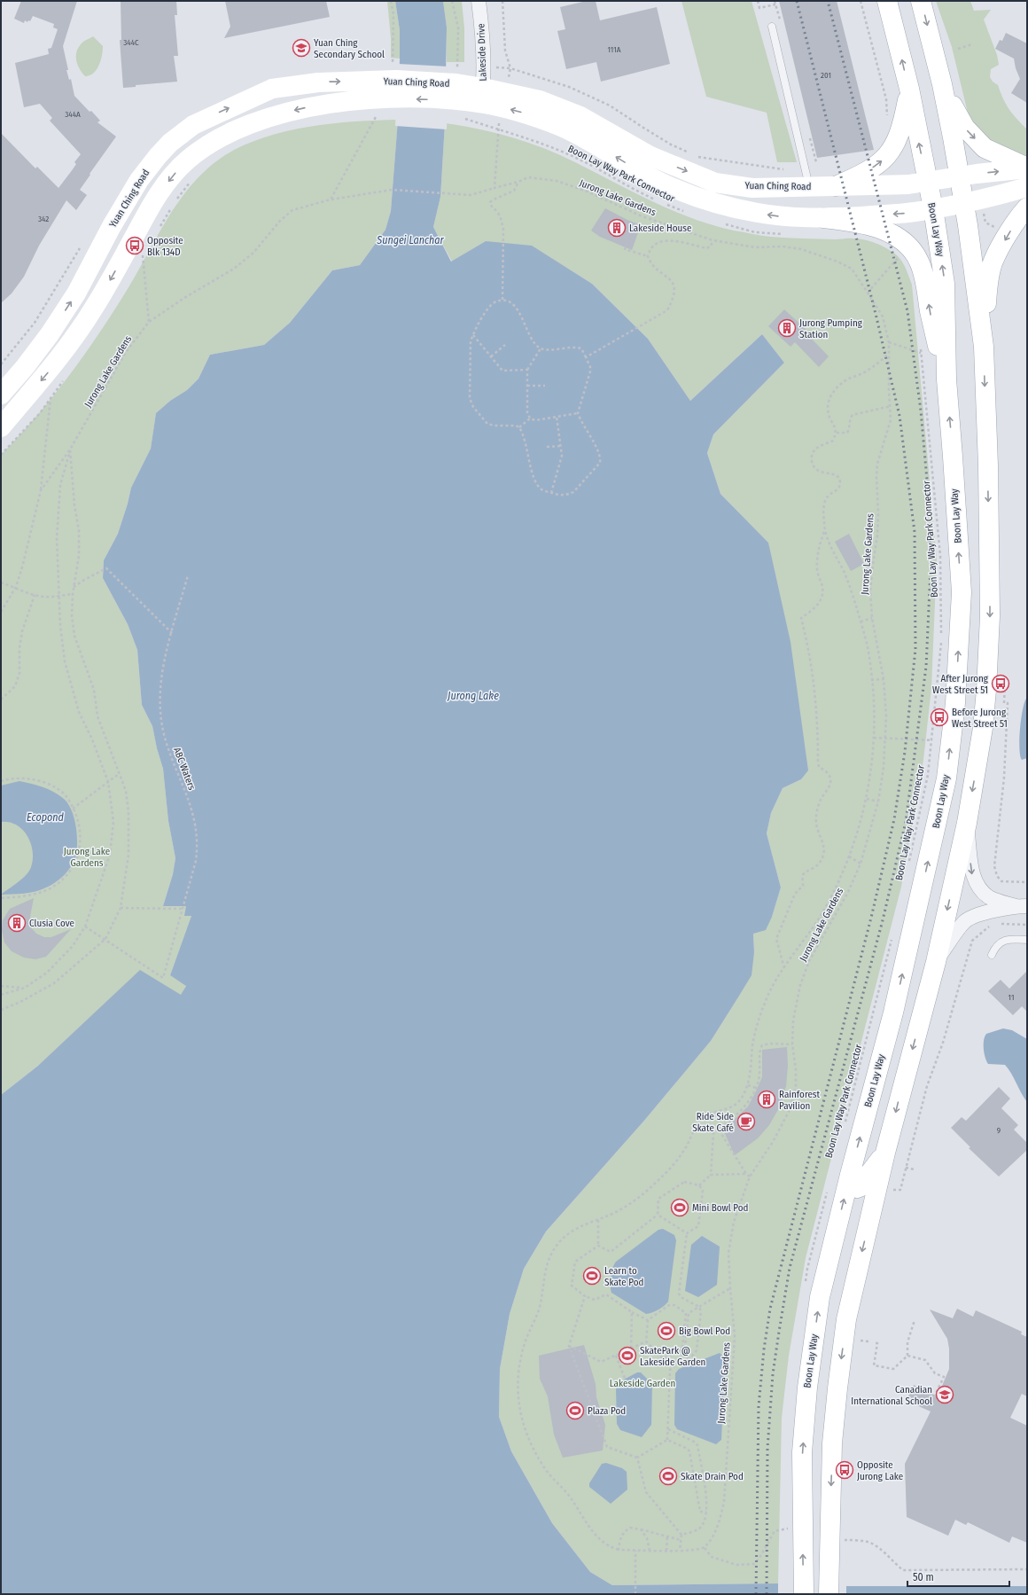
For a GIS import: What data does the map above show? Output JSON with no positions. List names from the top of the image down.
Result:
{
  "streets": {
    "main road": ["Yuan Ching Road", "Boon Lay Way"],
    "street": ["Lakeside Drive"],
    "path": ["Boon Lay Way Park Connector", "Jurong Lake Gardens", "ABC Waters"]
  },
  "crossings": [
    ["Lakeside Drive", "Yuan Ching Road"],
    ["Yuan Ching Road", "Boon Lay Way"]
  ],
  "water": ["Sungei Lanchar", "Jurong Lake", "Ecopond"],
  "parks": ["Jurong Lake Gardens", "Lakeside Garden"],
  "places": {
    "school or university": ["Yuan Ching Secondary School", "Canadian International School"],
    "building": [
      "Lakeside House",
      "Jurong Pumping Station",
      "Clusia Cove",
      "Rainforest Pavilion"
    ],
    "bus stop": [
      "Opposite Blk 134D",
      "After Jurong West Street 51",
      "Before Jurong West Street 51",
      "Opposite Jurong Lake"
    ],
    "cafe": ["Ride Side Skate Café"],
    "sports": [
      "Mini Bowl Pod",
      "Learn to Skate Pod",
      "Big Bowl Pod",
      "SkatePark @ Lakeside Garden",
      "Plaza Pod",
      "Skate Drain Pod"
    ]
  },
  "house_numbers": [
    "344C",
    "111A",
    "201",
    "344A",
    "342",
    "11",
    "9"
  ],
  "scale_bar": "50 m"
}
